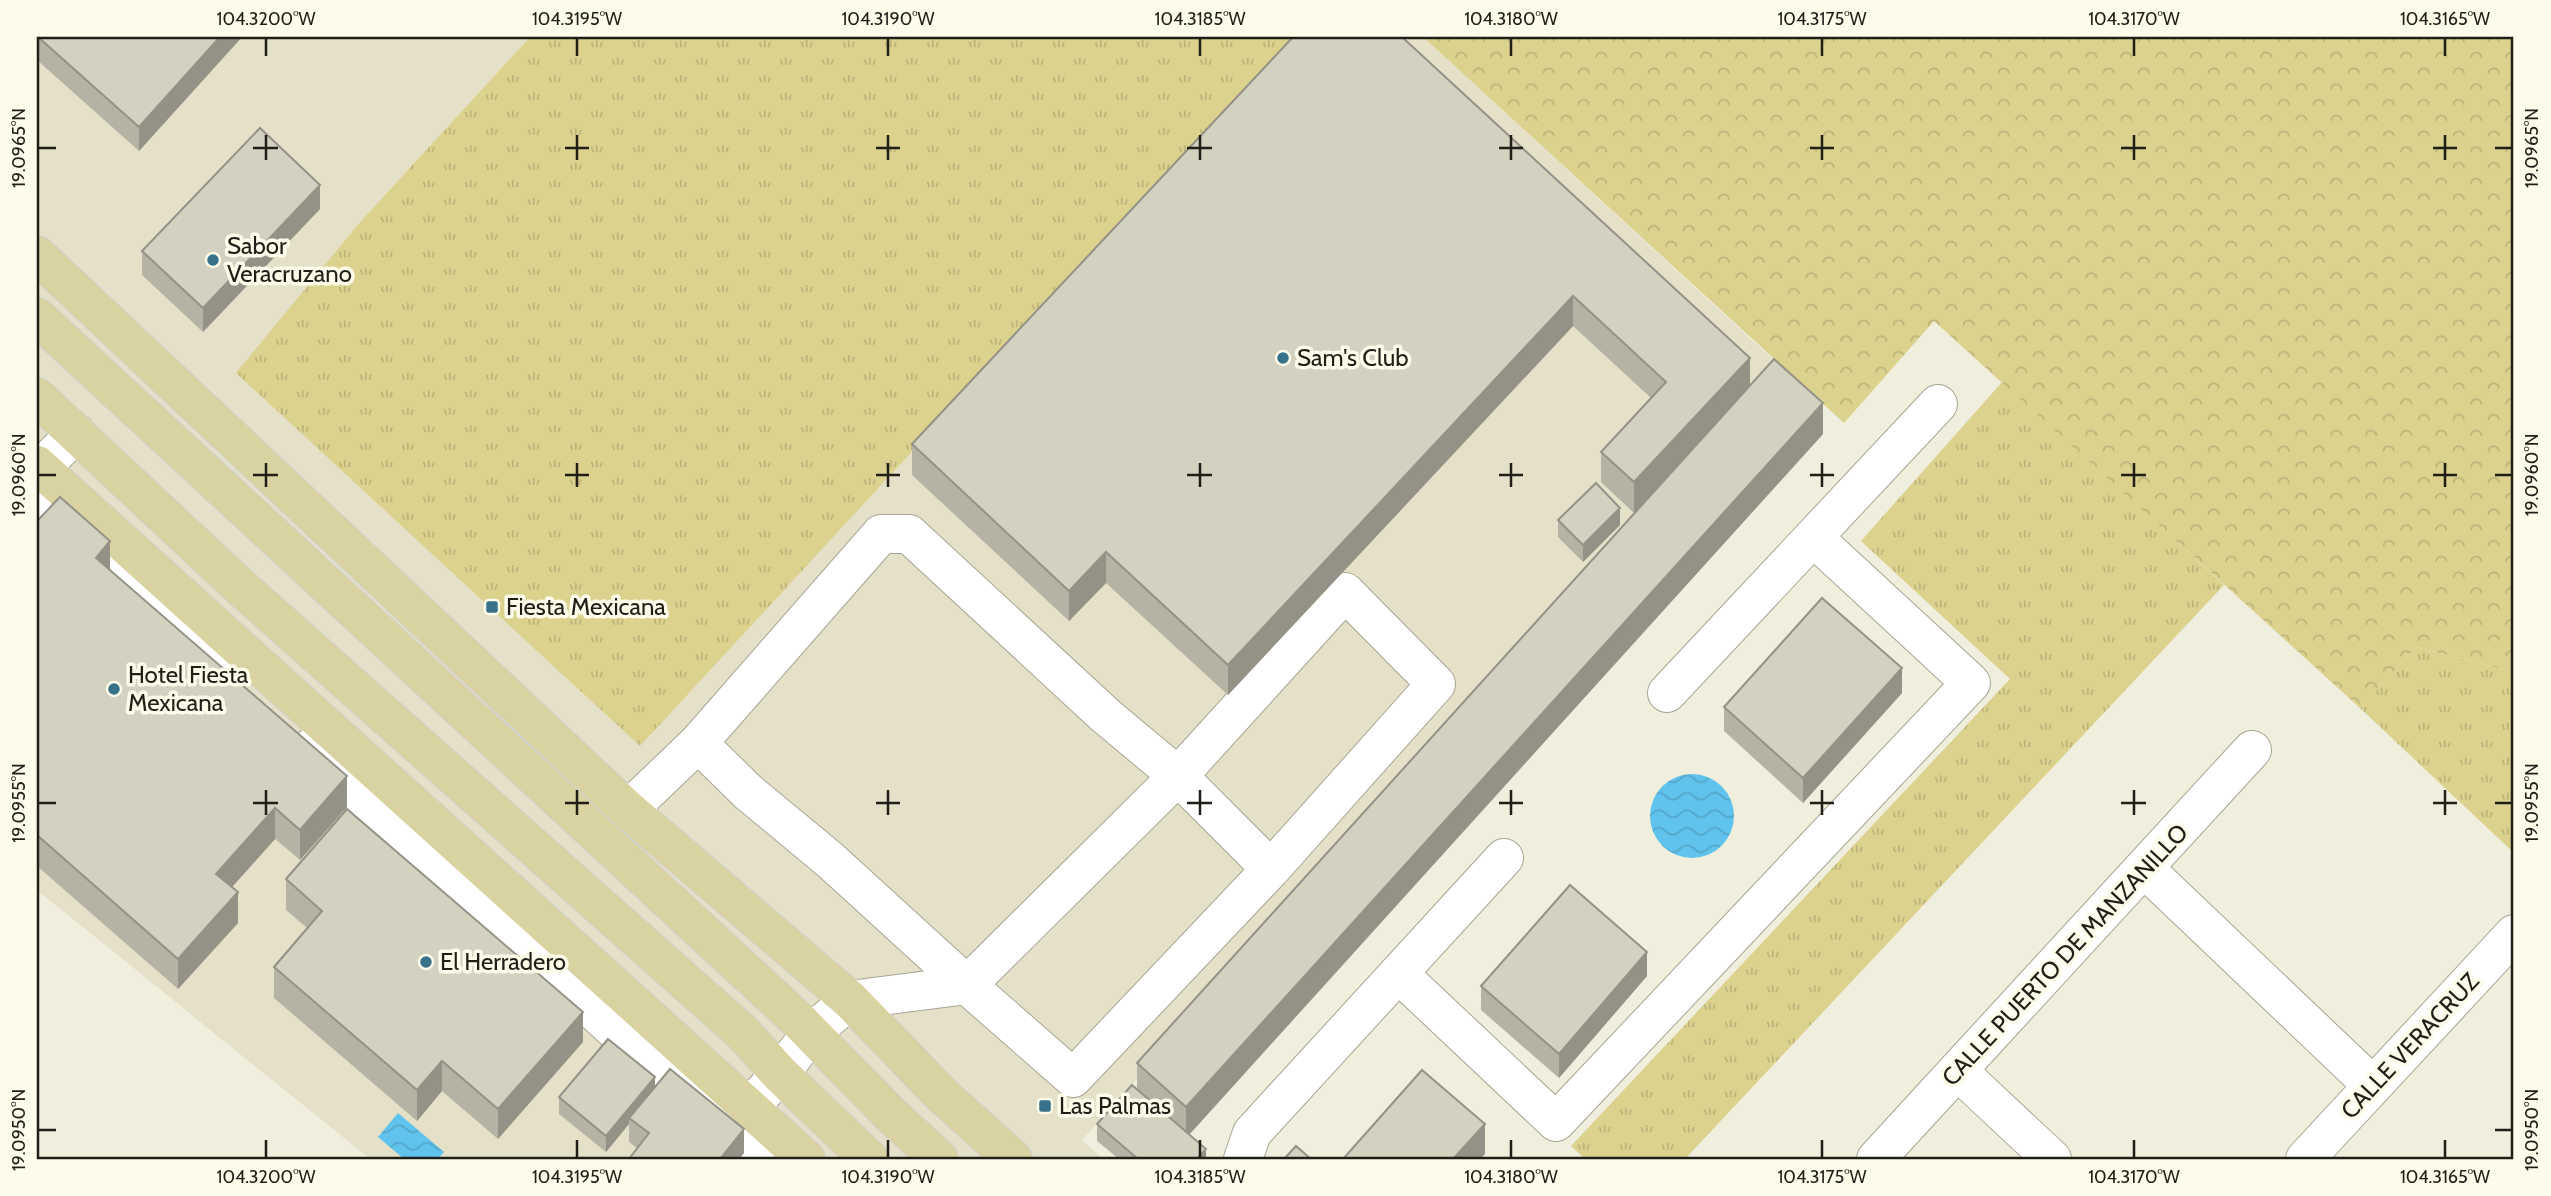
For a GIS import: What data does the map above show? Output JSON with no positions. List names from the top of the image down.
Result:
{
  "streets": {
    "street": ["CALLE PUERTO DE MANZANILLO", "CALLE VERACRUZ"]
  },
  "places": {
    "other": [
      "Sabor Veracruzano",
      "Sam's Club",
      "Hotel Fiesta Mexicana",
      "El Herradero"
    ],
    "transit": ["Fiesta Mexicana", "Las Palmas"]
  },
  "coordinates": [
    "104.3200°W",
    "104.3195°W",
    "104.3190°W",
    "104.3185°W",
    "104.3180°W",
    "104.3175°W",
    "104.3170°W",
    "104.3165°W",
    "19.0965°N",
    "19.0960°N",
    "19.0955°N",
    "19.0950°N"
  ]
}
